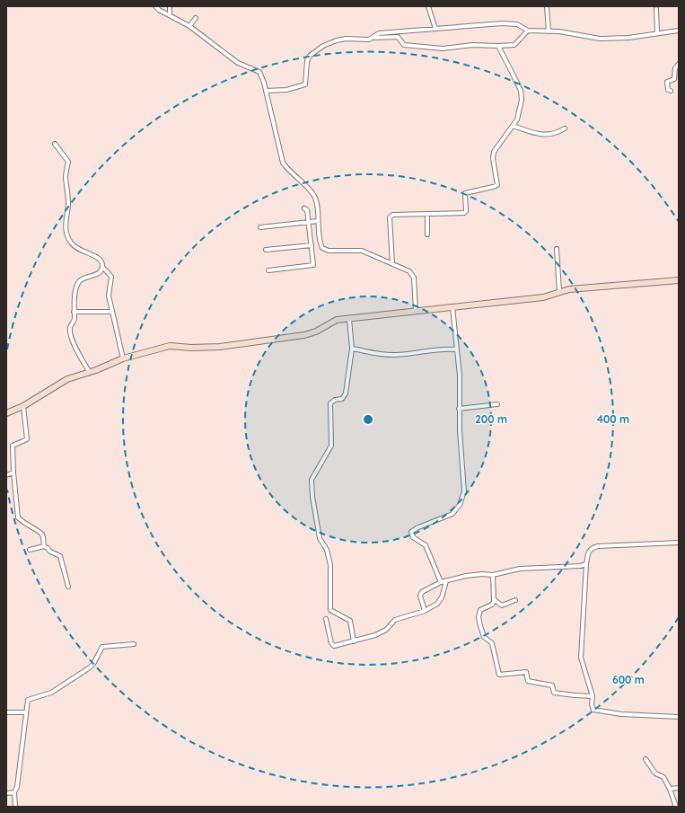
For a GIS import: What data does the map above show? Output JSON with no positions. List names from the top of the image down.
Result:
{
  "rings": ["200 m", "400 m", "600 m"]
}
